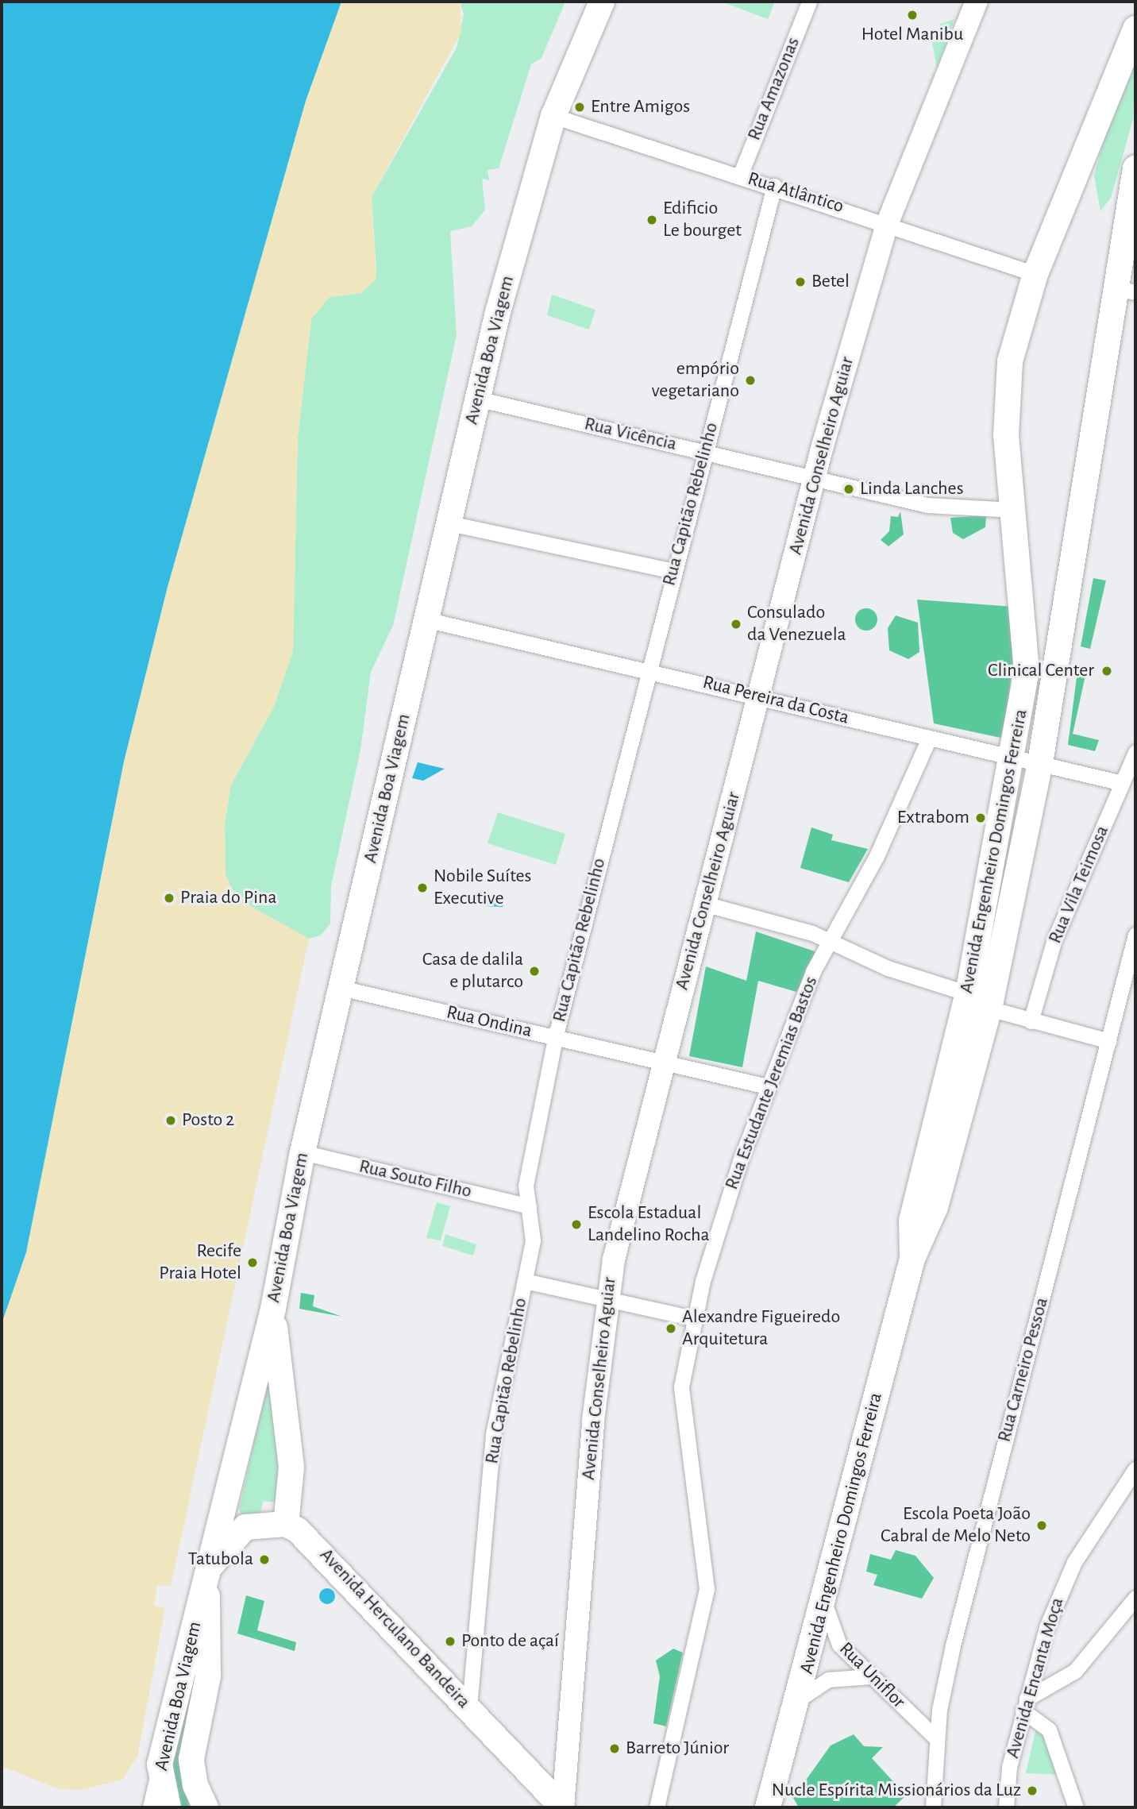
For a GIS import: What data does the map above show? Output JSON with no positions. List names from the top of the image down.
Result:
{
  "streets": {
    "main road": [
      "Avenida Boa Viagem",
      "Avenida Conselheiro Aguiar",
      "Avenida Engenheiro Domingos Ferreira",
      "Avenida Herculano Bandeira"
    ],
    "street": [
      "Rua Amazonas",
      "Rua Atlântico",
      "Rua Vicência",
      "Rua Capitão Rebelinho",
      "Rua Pereira da Costa",
      "Rua Vila Teimosa",
      "Rua Ondina",
      "Rua Estudante Jeremias Bastos",
      "Rua Souto Filho",
      "Rua Carneiro Pessoa",
      "Rua Uniflor",
      "Avenida Encanta Moça"
    ]
  },
  "crossings": [
    ["Rua Amazonas", "Rua Atlântico"],
    ["Rua Atlântico", "Avenida Boa Viagem"],
    ["Rua Atlântico", "Avenida Conselheiro Aguiar"],
    ["Rua Atlântico", "Rua Capitão Rebelinho"],
    ["Rua Atlântico", "Avenida Engenheiro Domingos Ferreira"],
    ["Avenida Boa Viagem", "Rua Vicência"],
    ["Avenida Boa Viagem", "Rua Pereira da Costa"],
    ["Avenida Boa Viagem", "Rua Ondina"],
    ["Avenida Boa Viagem", "Rua Souto Filho"],
    ["Rua Vicência", "Avenida Conselheiro Aguiar"],
    ["Rua Vicência", "Rua Capitão Rebelinho"],
    ["Rua Vicência", "Avenida Engenheiro Domingos Ferreira"],
    ["Avenida Conselheiro Aguiar", "Rua Pereira da Costa"],
    ["Avenida Conselheiro Aguiar", "Rua Ondina"],
    ["Avenida Conselheiro Aguiar", "Avenida Herculano Bandeira"],
    ["Rua Capitão Rebelinho", "Rua Pereira da Costa"],
    ["Rua Capitão Rebelinho", "Rua Ondina"],
    ["Rua Capitão Rebelinho", "Rua Souto Filho"],
    ["Rua Capitão Rebelinho", "Avenida Herculano Bandeira"],
    ["Rua Pereira da Costa", "Avenida Engenheiro Domingos Ferreira"],
    ["Rua Pereira da Costa", "Rua Vila Teimosa"],
    ["Rua Pereira da Costa", "Rua Estudante Jeremias Bastos"],
    ["Avenida Engenheiro Domingos Ferreira", "Rua Uniflor"],
    ["Rua Ondina", "Rua Estudante Jeremias Bastos"],
    ["Rua Carneiro Pessoa", "Rua Uniflor"]
  ],
  "places": [
    "Hotel Manibu",
    "Entre Amigos",
    "Edificio Le bourget",
    "Betel",
    "empório vegetariano",
    "Linda Lanches",
    "Consulado da Venezuela",
    "Clinical Center",
    "Extrabom",
    "Nobile Suítes Executive",
    "Praia do Pina",
    "Casa de dalila e plutarco",
    "Posto 2",
    "Escola Estadual Landelino Rocha",
    "Recife Praia Hotel",
    "Alexandre Figueiredo Arquitetura",
    "Escola Poeta João Cabral de Melo Neto",
    "Tatubola",
    "Ponto de açaí",
    "Barreto Júnior",
    "Nucle Espírita Missionários da Luz"
  ]
}
